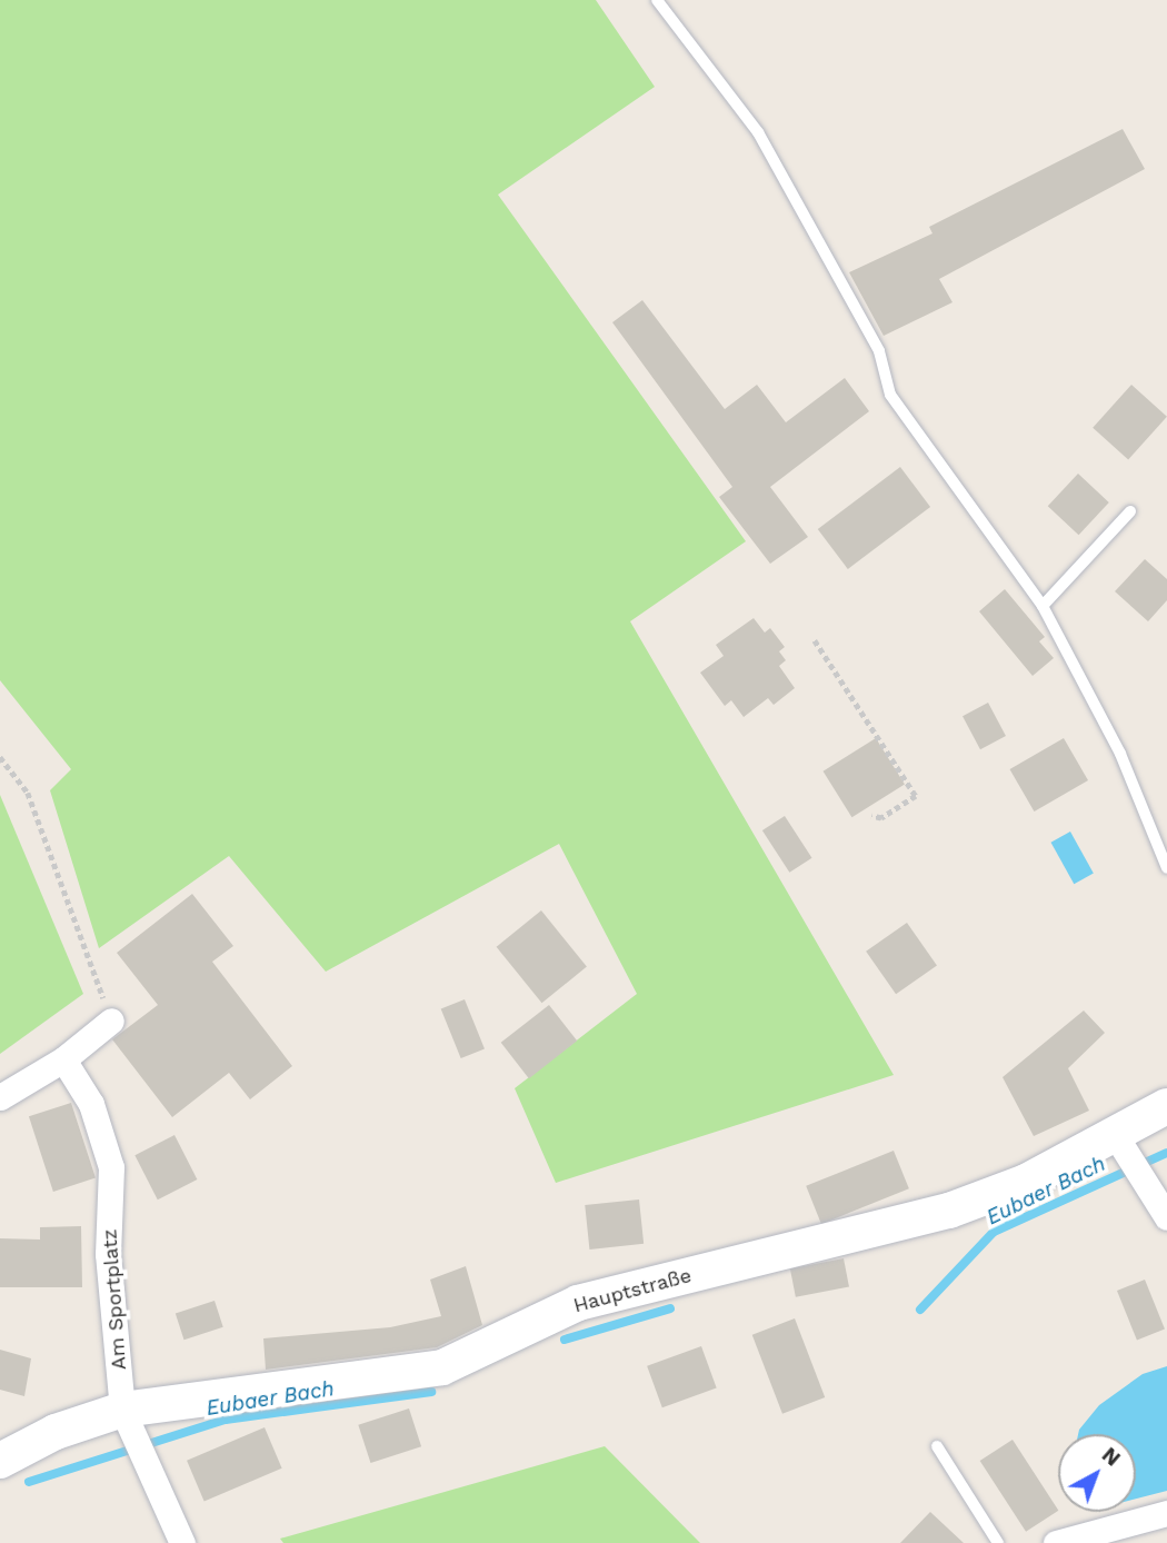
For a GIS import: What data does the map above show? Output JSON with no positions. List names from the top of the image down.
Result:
{
  "streets": {
    "street": ["Hauptstraße", "Am Sportplatz"]
  },
  "crossings": [
    ["Hauptstraße", "Am Sportplatz"]
  ],
  "water": ["Eubaer Bach"],
  "north": "top right"
}
